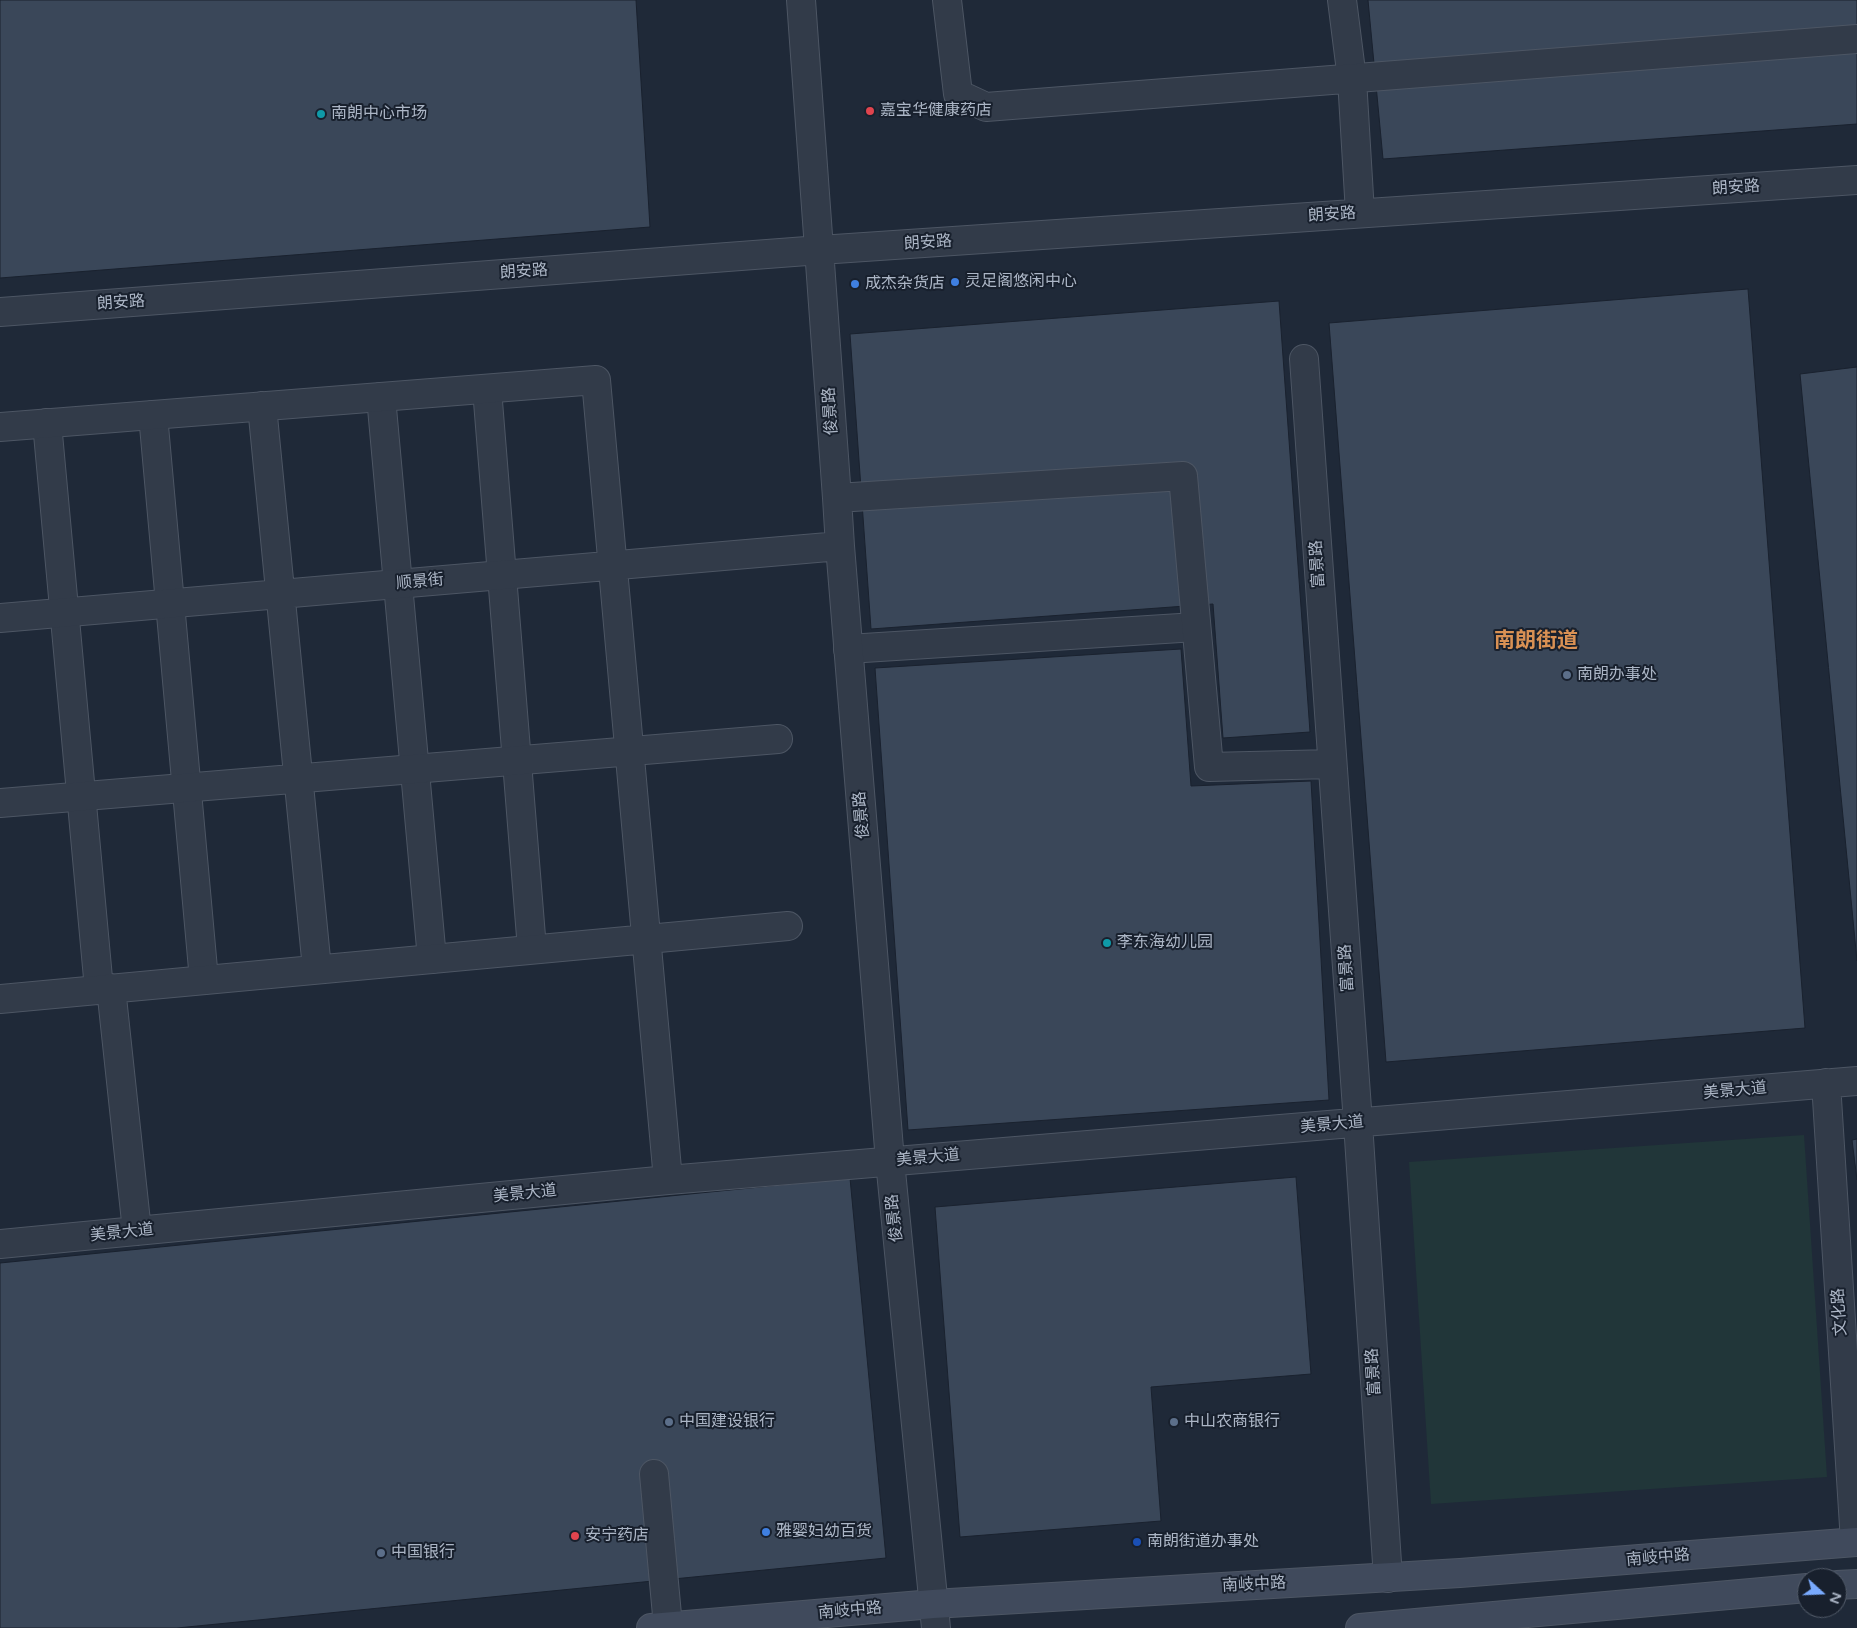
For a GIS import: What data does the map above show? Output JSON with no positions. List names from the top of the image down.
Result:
{
  "streets": {
    "main road": ["南岐中路"],
    "street": [
      "朗安路",
      "俊景路",
      "富景路",
      "顺景街",
      "美景大道",
      "文化路"
    ]
  },
  "crossings": [
    ["朗安路", "俊景路"],
    ["俊景路", "顺景街"],
    ["俊景路", "美景大道"],
    ["俊景路", "南岐中路"],
    ["富景路", "美景大道"],
    ["富景路", "南岐中路"],
    ["美景大道", "文化路"],
    ["文化路", "南岐中路"]
  ],
  "districts": ["南朗街道"],
  "places": [
    "嘉宝华健康药店",
    "南朗中心市场",
    "灵足阁悠闲中心",
    "成杰杂货店",
    "南朗办事处",
    "李东海幼儿园",
    "中国建设银行",
    "中山农商银行",
    "雅婴妇幼百货",
    "安宁药店",
    "南朗街道办事处",
    "中国银行"
  ],
  "north": "right"
}
